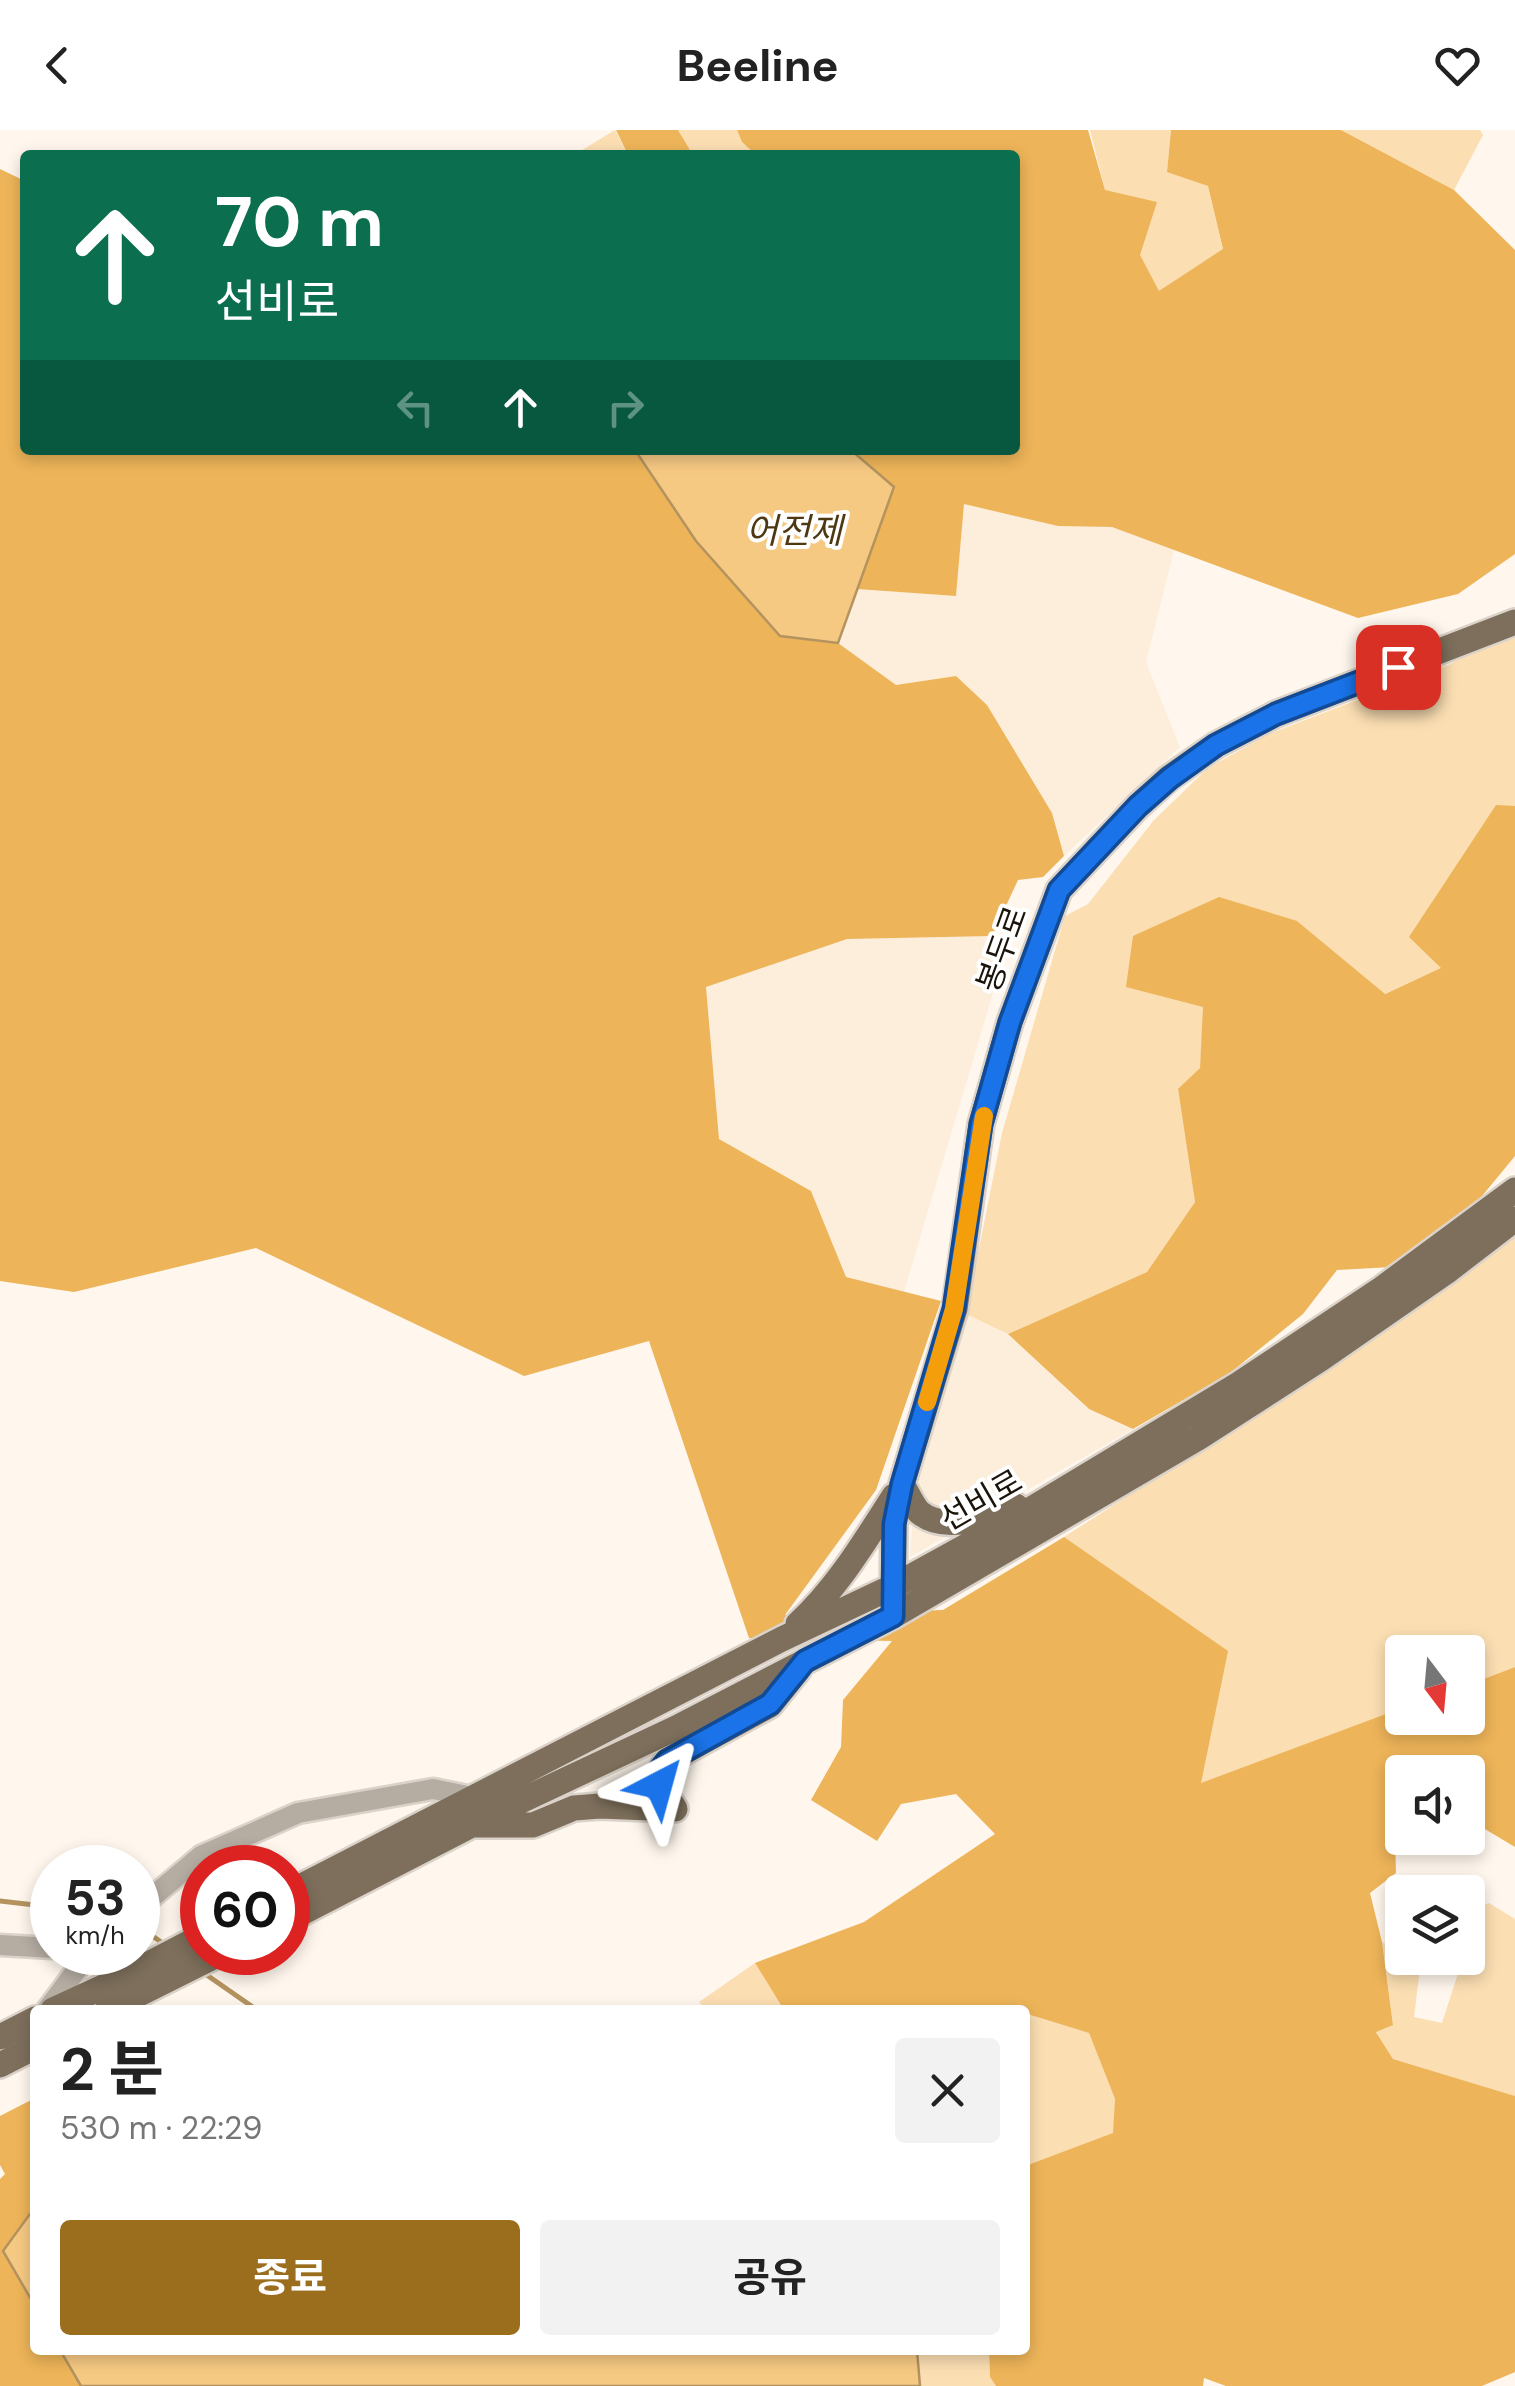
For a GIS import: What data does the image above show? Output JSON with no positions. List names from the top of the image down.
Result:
{
  "streets": {
    "main road": ["봉두로", "선비로"]
  },
  "crossings": [
    ["봉두로", "선비로"]
  ],
  "water": ["어전제"],
  "north": "bottom",
  "page": {
    "header": "Beeline",
    "turn": ["70 m", "선비로"],
    "speed": "53 km/h",
    "limit": "60",
    "heading": ["2 분", "530 m · 22:29"],
    "buttons": ["종료", "공유"]
  }
}
